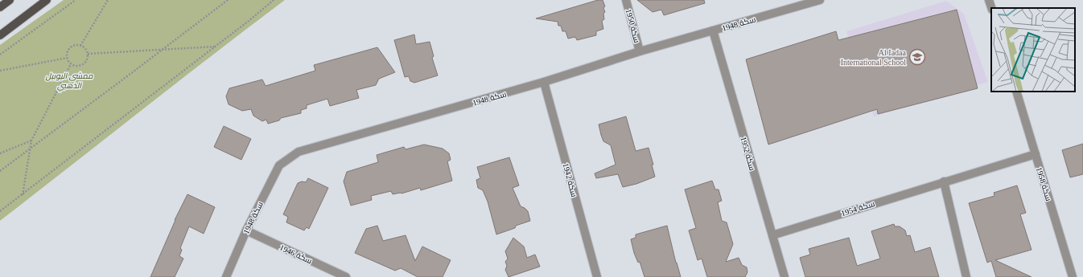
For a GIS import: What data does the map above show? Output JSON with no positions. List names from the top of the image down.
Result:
{
  "streets": {
    "street": [
      "سكة 1948",
      "سكة 1950",
      "سكة 1952",
      "سكة 1942",
      "سكة 1958",
      "سكة 1954",
      "سكة 1946"
    ]
  },
  "crossings": [
    ["سكة 1948", "سكة 1950"],
    ["سكة 1948", "سكة 1952"],
    ["سكة 1948", "سكة 1942"],
    ["سكة 1948", "سكة 1946"],
    ["سكة 1952", "سكة 1954"],
    ["سكة 1958", "سكة 1954"]
  ],
  "parks": ["ممشى اليوبيل الذهبي"],
  "places": {
    "school or university": ["Al Iadaa International School"]
  }
}
